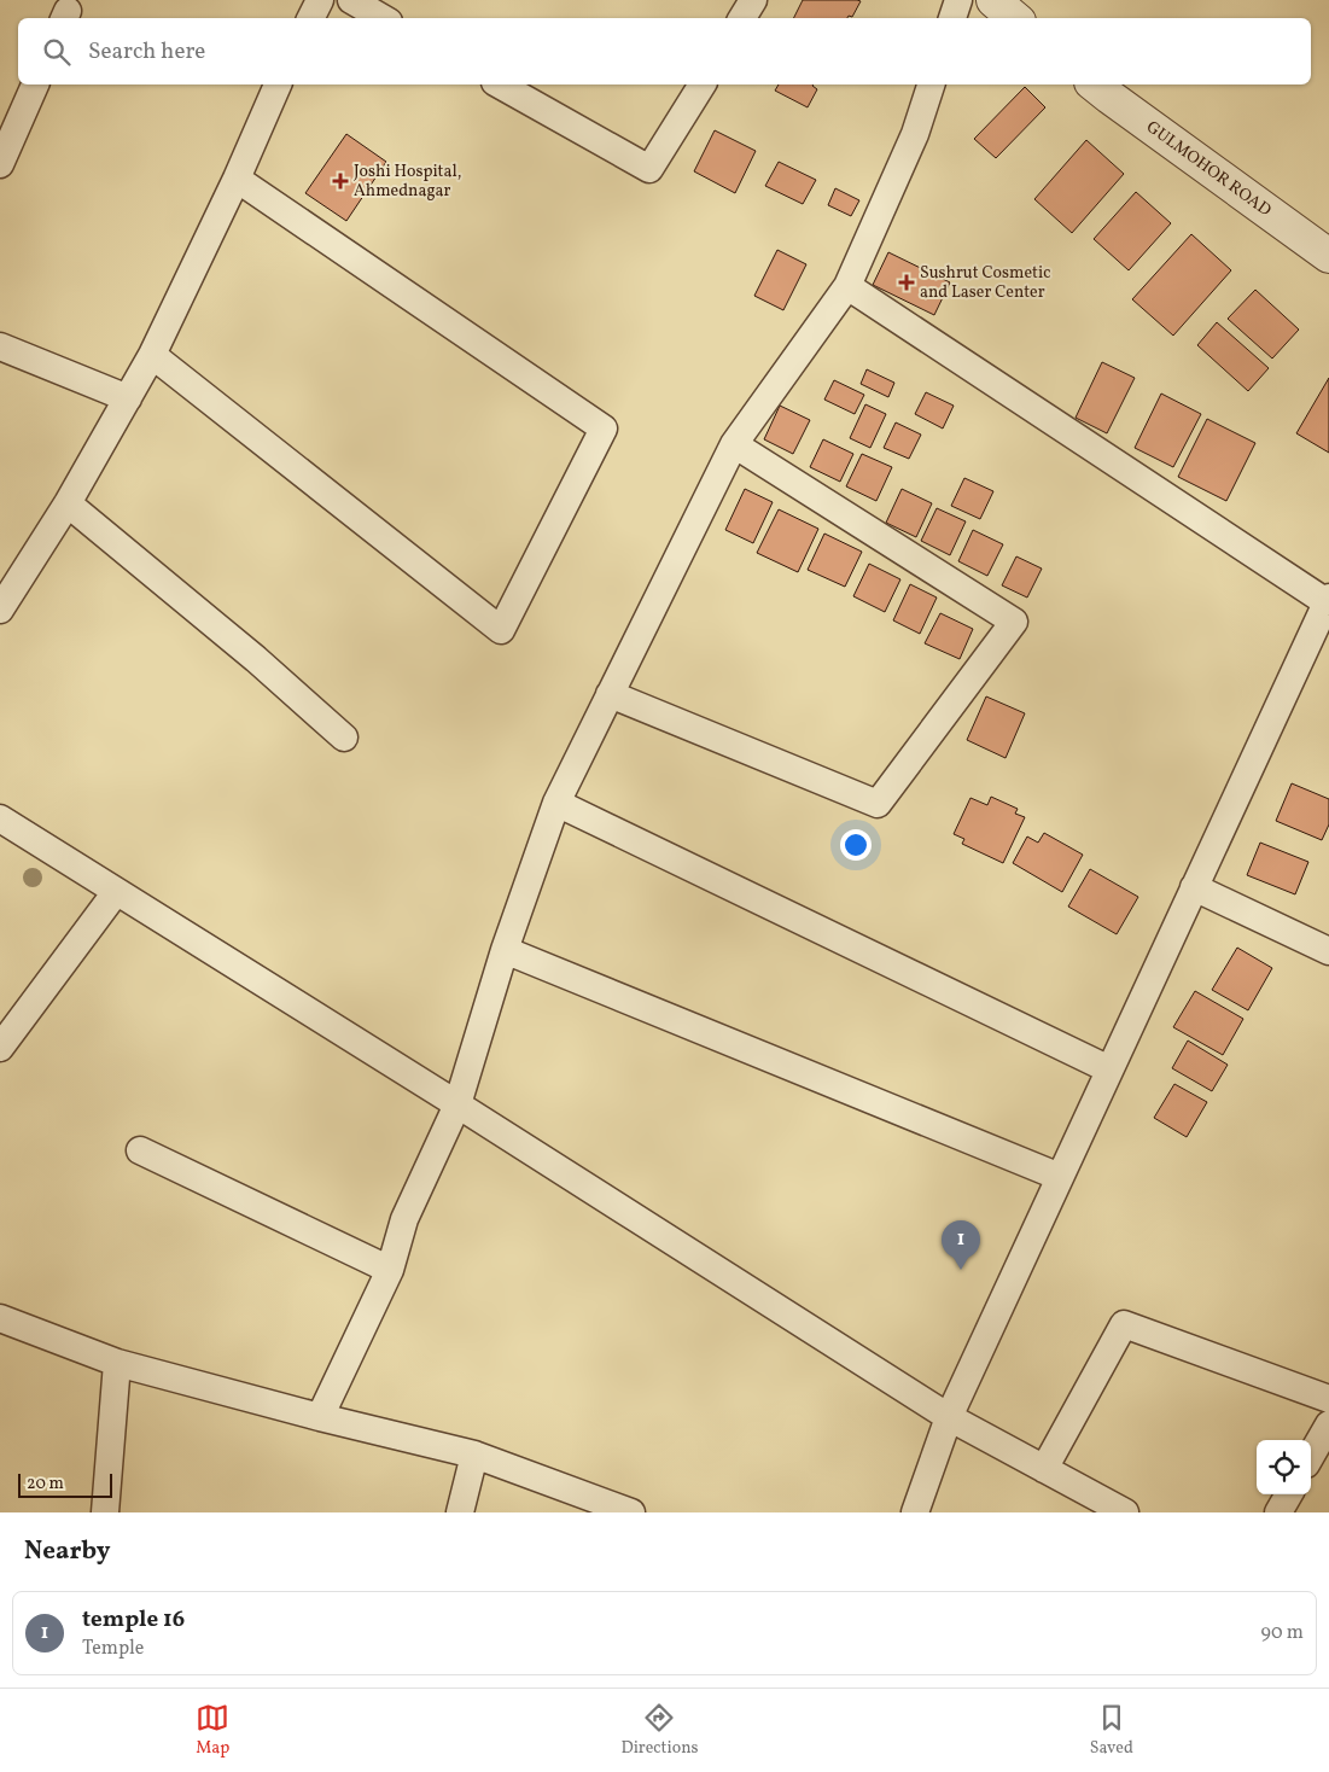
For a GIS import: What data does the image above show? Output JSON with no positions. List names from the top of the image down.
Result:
{
  "streets": {
    "street": ["GULMOHOR ROAD"]
  },
  "places": {
    "health": ["Joshi Hospital, Ahmednagar", "Sushrut Cosmetic and Laser Center"]
  },
  "scale_bar": "20 m",
  "page": {
    "search": "Search here",
    "pins": "1",
    "scale": "20 m",
    "heading": "Nearby",
    "list": [
      {
        "mark": "1",
        "name": "temple 16",
        "note": "Temple",
        "value": "90 m"
      }
    ],
    "nav": ["Map", "Directions", "Saved"]
  }
}
